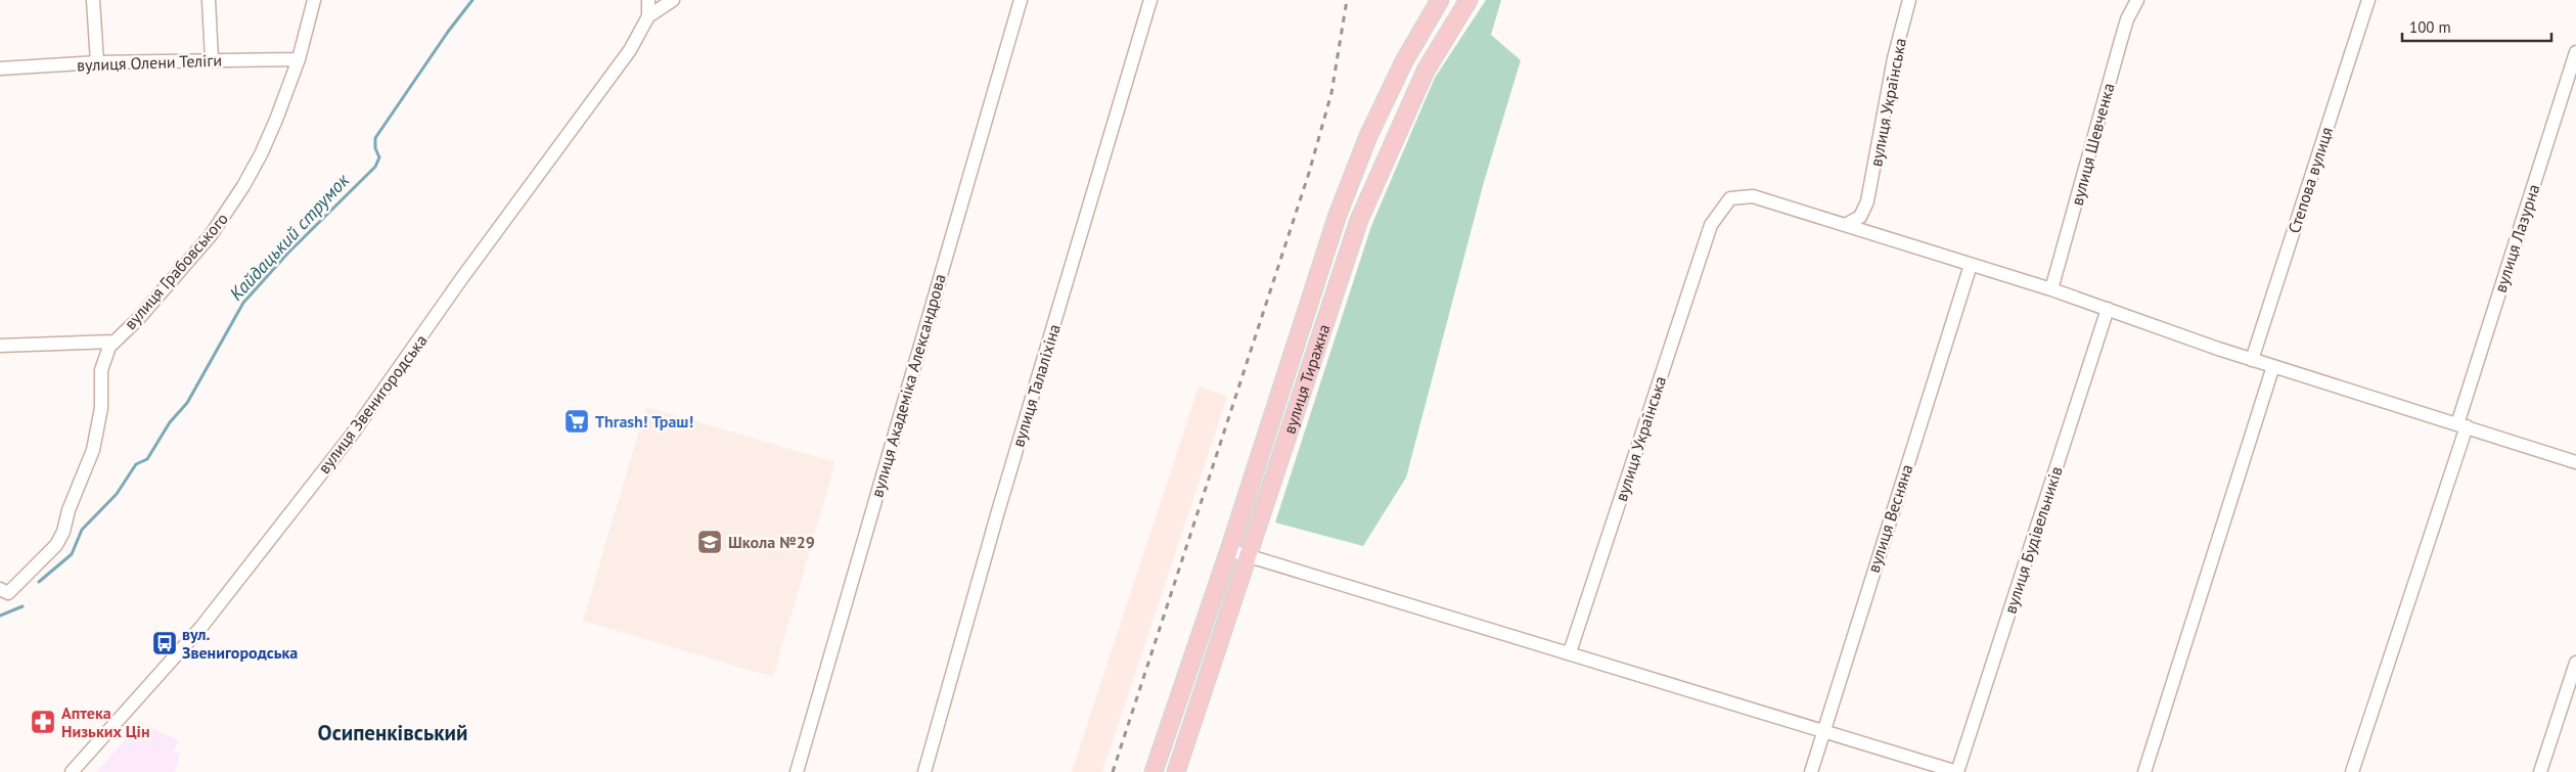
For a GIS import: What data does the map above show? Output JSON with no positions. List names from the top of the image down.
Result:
{
  "streets": {
    "main road": ["вулиця Тиражна"],
    "street": [
      "вулиця Олени Теліги",
      "вулиця Українська",
      "вулиця Шевченка",
      "Степова вулиця",
      "вулиця Лазурна",
      "вулиця Грабовського",
      "вулиця Академіка Александрова",
      "вулиця Талаліхіна",
      "вулиця Звенигородська",
      "вулиця Весняна",
      "вулиця Будівельників"
    ]
  },
  "crossings": [
    ["вулиця Олени Теліги", "вулиця Грабовського"],
    ["вулиця Українська", "вулиця Шевченка"],
    ["вулиця Українська", "Степова вулиця"],
    ["вулиця Українська", "вулиця Лазурна"],
    ["вулиця Українська", "вулиця Весняна"],
    ["вулиця Українська", "вулиця Будівельників"]
  ],
  "districts": ["Осипенківський"],
  "water": ["Кайдацький струмок"],
  "places": {
    "supermarket": ["Thrash! Траш!"],
    "school or university": ["Школа №29"],
    "bus stop": ["вул. Звенигородська"],
    "pharmacy": ["Аптека Низьких Цін"]
  },
  "scale_bar": "100 m"
}
